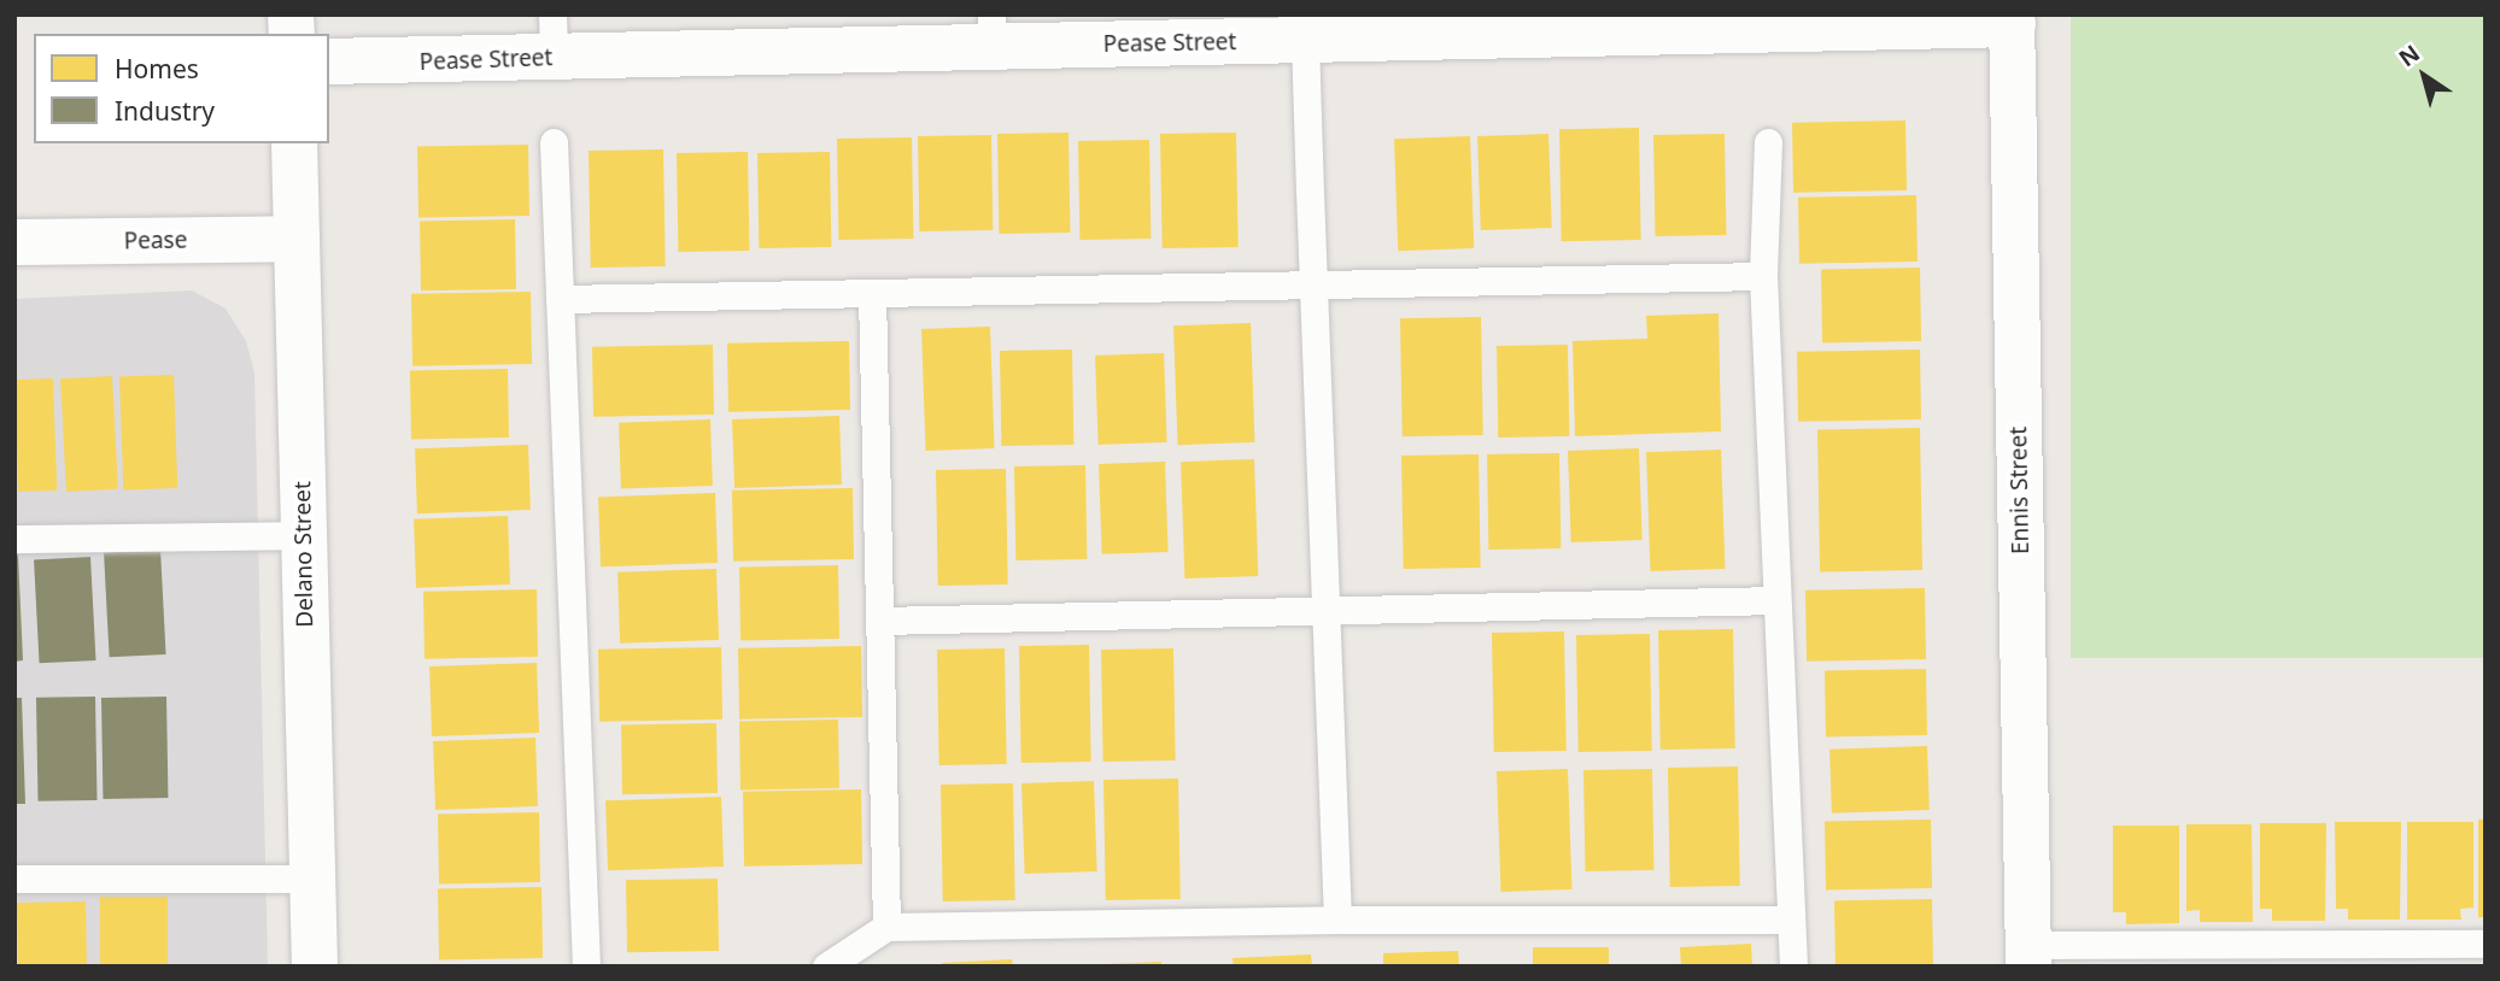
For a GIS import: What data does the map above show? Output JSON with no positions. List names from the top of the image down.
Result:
{
  "streets": {
    "street": [
      "Pease Street",
      "Pease",
      "Ennis Street",
      "Delano Street"
    ]
  },
  "crossings": [
    ["Pease Street", "Ennis Street"],
    ["Pease", "Delano Street"]
  ],
  "legend": ["Homes", "Industry"],
  "north": "top left"
}
